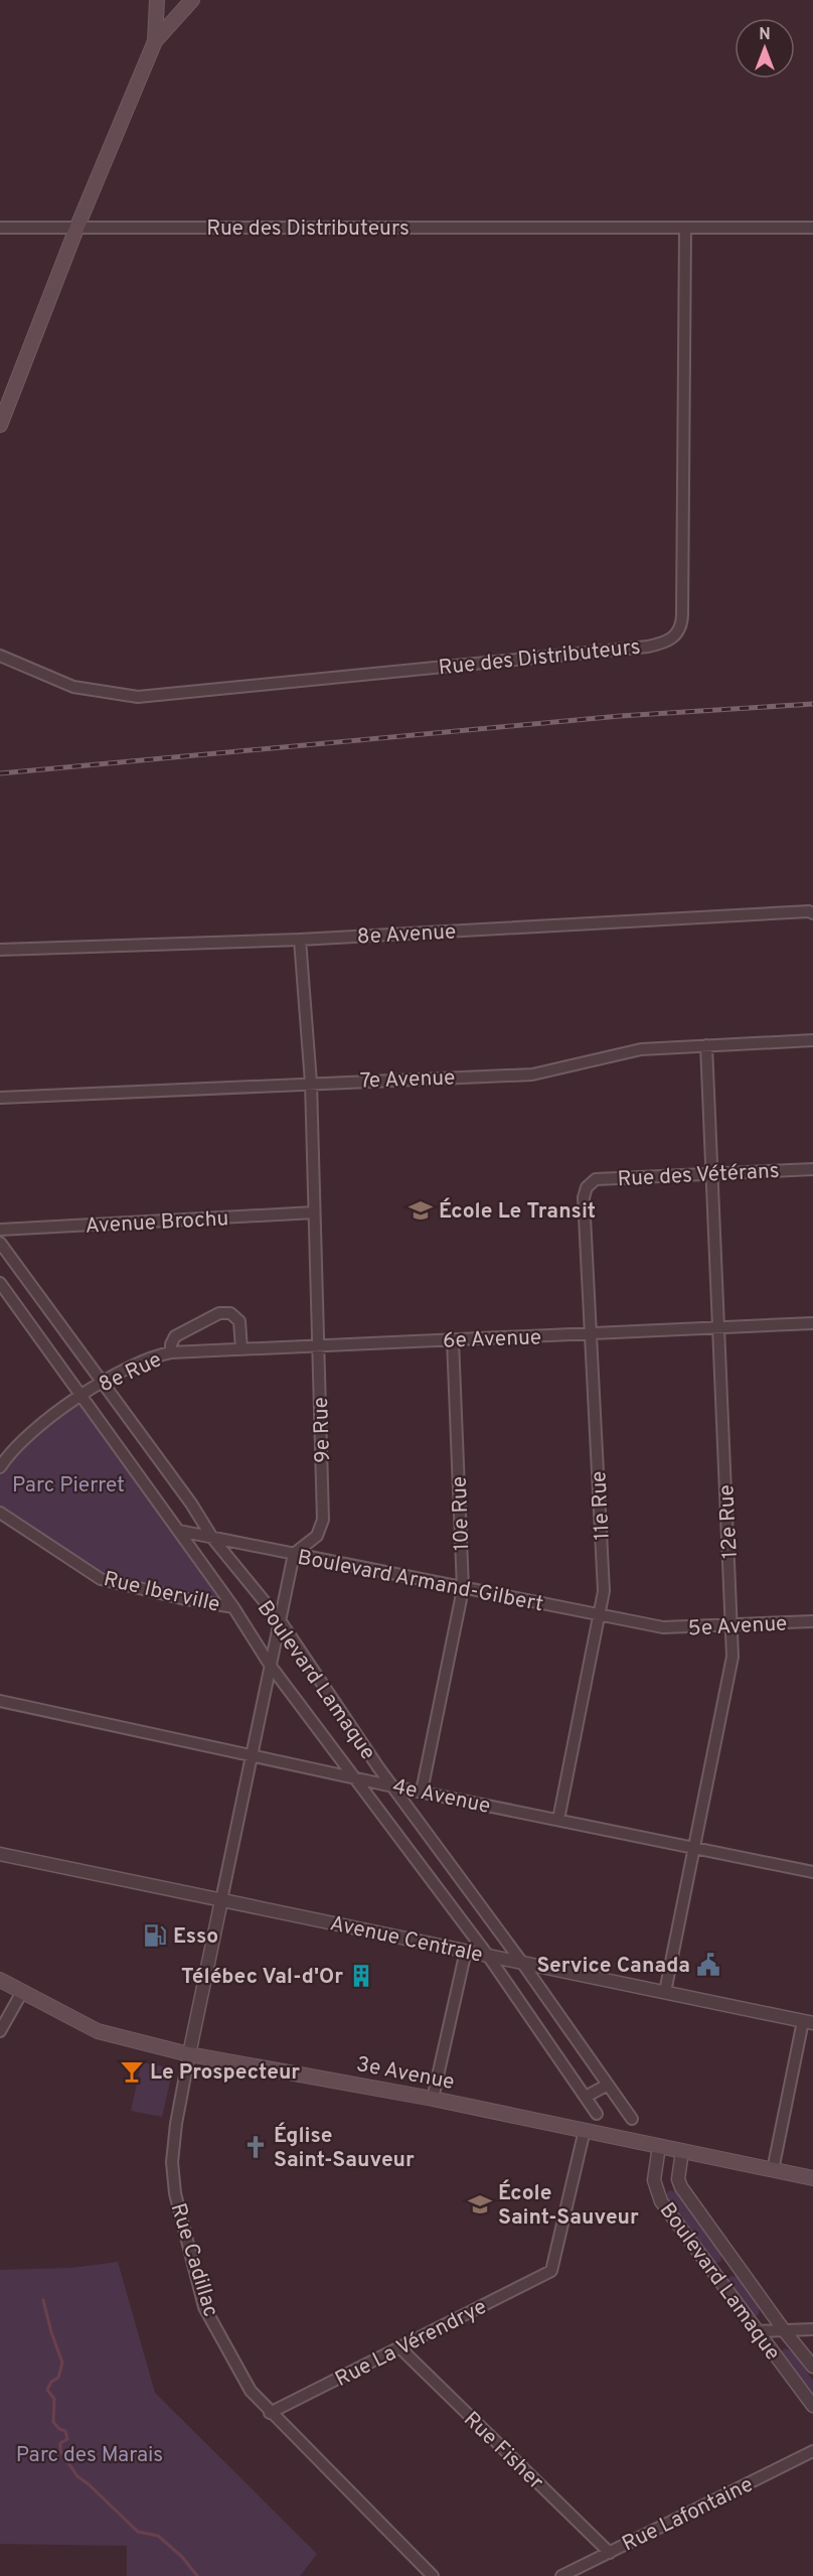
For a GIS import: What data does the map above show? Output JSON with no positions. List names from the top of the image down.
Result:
{
  "streets": {
    "main road": ["3e Avenue"],
    "street": [
      "Rue des Distributeurs",
      "8e Avenue",
      "7e Avenue",
      "Rue des Vétérans",
      "Avenue Brochu",
      "6e Avenue",
      "8e Rue",
      "9e Rue",
      "11e Rue",
      "10e Rue",
      "12e Rue",
      "Boulevard Armand-Gilbert",
      "Rue Iberville",
      "5e Avenue",
      "Boulevard Lamaque",
      "4e Avenue",
      "Avenue Centrale",
      "Rue Cadillac",
      "Rue La Vérendrye",
      "Rue Fisher",
      "Rue Lafontaine"
    ]
  },
  "crossings": [
    ["8e Avenue", "9e Rue"],
    ["7e Avenue", "9e Rue"],
    ["7e Avenue", "12e Rue"],
    ["Rue des Vétérans", "11e Rue"],
    ["Rue des Vétérans", "12e Rue"],
    ["Avenue Brochu", "9e Rue"],
    ["6e Avenue", "8e Rue"],
    ["6e Avenue", "9e Rue"],
    ["6e Avenue", "11e Rue"],
    ["6e Avenue", "10e Rue"],
    ["6e Avenue", "12e Rue"],
    ["8e Rue", "Boulevard Lamaque"],
    ["9e Rue", "Boulevard Armand-Gilbert"],
    ["11e Rue", "Boulevard Armand-Gilbert"],
    ["11e Rue", "4e Avenue"],
    ["10e Rue", "Boulevard Armand-Gilbert"],
    ["10e Rue", "4e Avenue"],
    ["12e Rue", "5e Avenue"],
    ["12e Rue", "4e Avenue"],
    ["12e Rue", "Avenue Centrale"],
    ["Boulevard Armand-Gilbert", "5e Avenue"],
    ["Boulevard Armand-Gilbert", "Boulevard Lamaque"],
    ["Rue Iberville", "Boulevard Lamaque"],
    ["Boulevard Lamaque", "4e Avenue"],
    ["Boulevard Lamaque", "Avenue Centrale"],
    ["Boulevard Lamaque", "3e Avenue"],
    ["Avenue Centrale", "Rue Cadillac"],
    ["3e Avenue", "Rue Cadillac"],
    ["3e Avenue", "Rue La Vérendrye"],
    ["Rue Cadillac", "Rue La Vérendrye"],
    ["Rue La Vérendrye", "Rue Fisher"],
    ["Rue Fisher", "Rue Lafontaine"]
  ],
  "parks": ["Parc Pierret", "Parc des Marais"],
  "places": {
    "school or university": ["École Le Transit", "École Saint-Sauveur"],
    "fuel station": ["Esso"],
    "public building": ["Service Canada"],
    "building": ["Télébec Val-d'Or"],
    "bar": ["Le Prospecteur"],
    "church": ["Église Saint-Sauveur"]
  },
  "north": "top"
}
